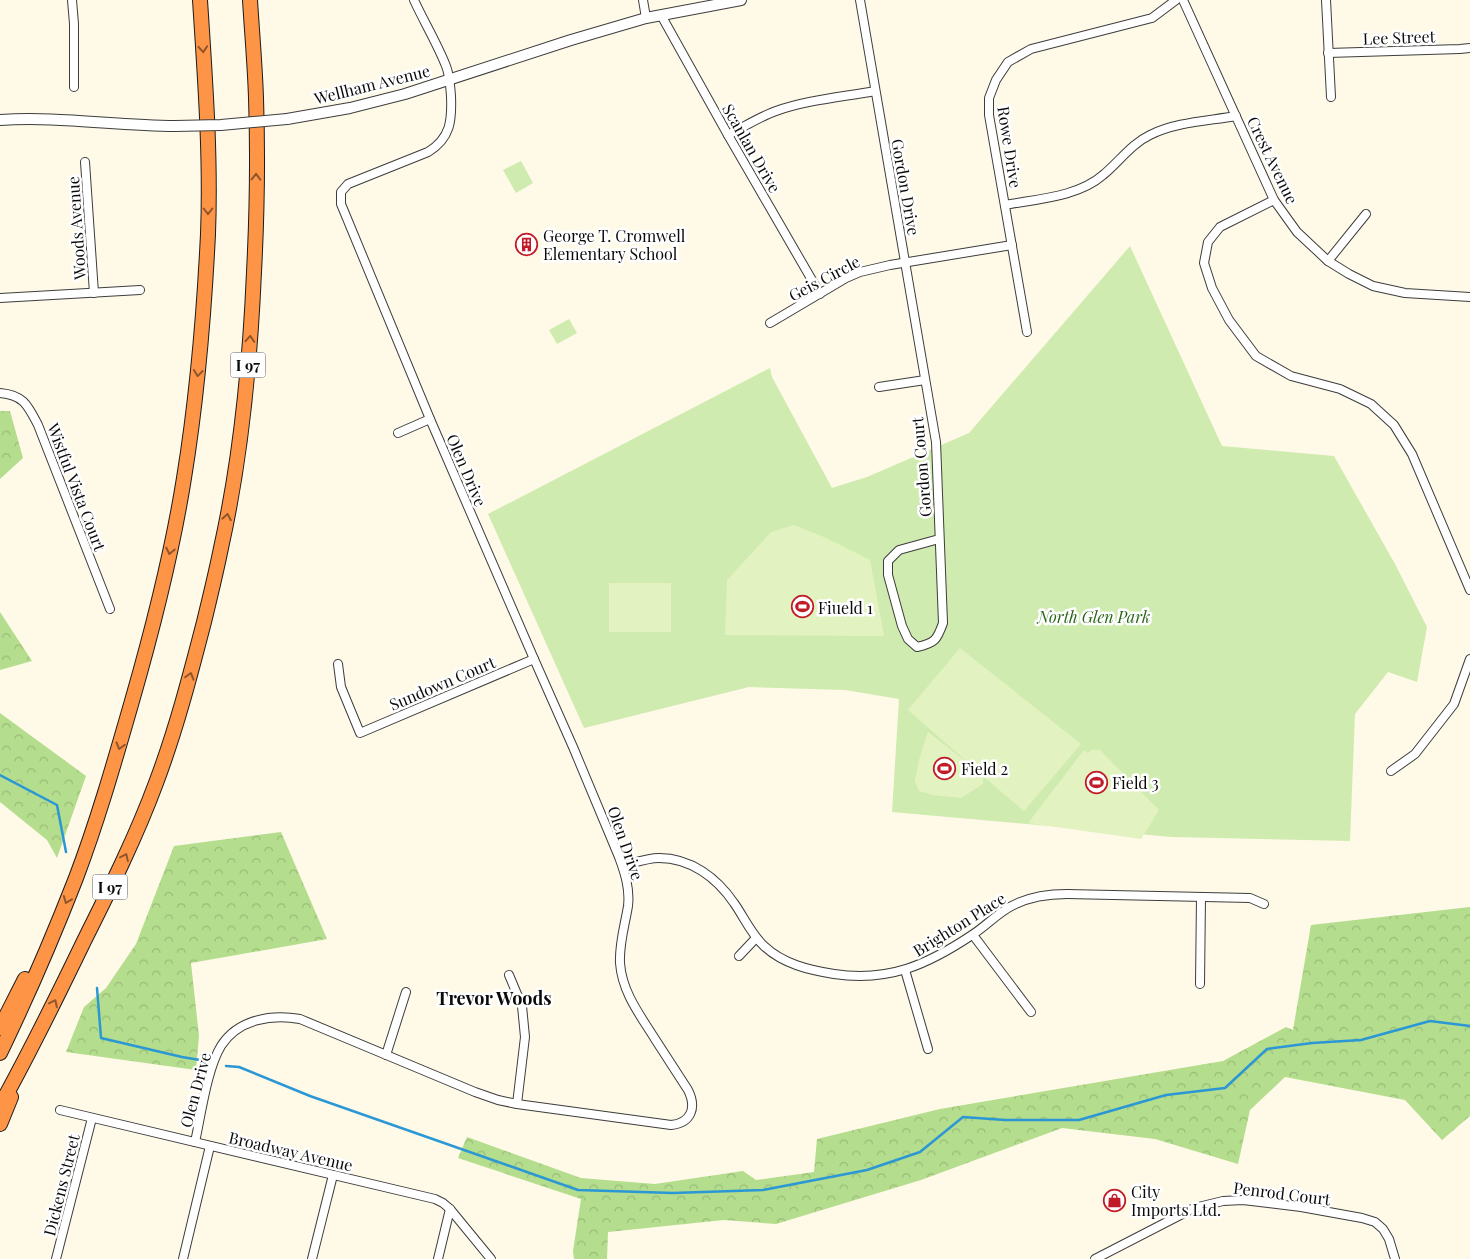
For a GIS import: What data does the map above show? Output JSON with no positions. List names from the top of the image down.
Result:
{
  "streets": {
    "highway": ["I 97"],
    "street": [
      "Lee Street",
      "Wellham Avenue",
      "Rowe Drive",
      "Scanlan Drive",
      "Crest Avenue",
      "Gordon Drive",
      "Woods Avenue",
      "Geis Circle",
      "Gordon Court",
      "Olen Drive",
      "Wistful Vista Court",
      "Sundown Court",
      "Brighton Place",
      "Broadway Avenue",
      "Dickens Street",
      "Penrod Court"
    ]
  },
  "crossings": [
    ["Wellham Avenue", "Scanlan Drive"],
    ["Wellham Avenue", "Olen Drive"],
    ["Rowe Drive", "Geis Circle"],
    ["Scanlan Drive", "Geis Circle"],
    ["Gordon Drive", "Geis Circle"],
    ["Gordon Drive", "Gordon Court"],
    ["Olen Drive", "Sundown Court"],
    ["Olen Drive", "Brighton Place"],
    ["Olen Drive", "Broadway Avenue"],
    ["Broadway Avenue", "Dickens Street"]
  ],
  "districts": ["Trevor Woods"],
  "parks": ["North Glen Park"],
  "places": {
    "building": ["George T. Cromwell Elementary School"],
    "sports": ["Fiueld 1", "Field 2", "Field 3"],
    "shop": ["City Imports Ltd."]
  }
}
